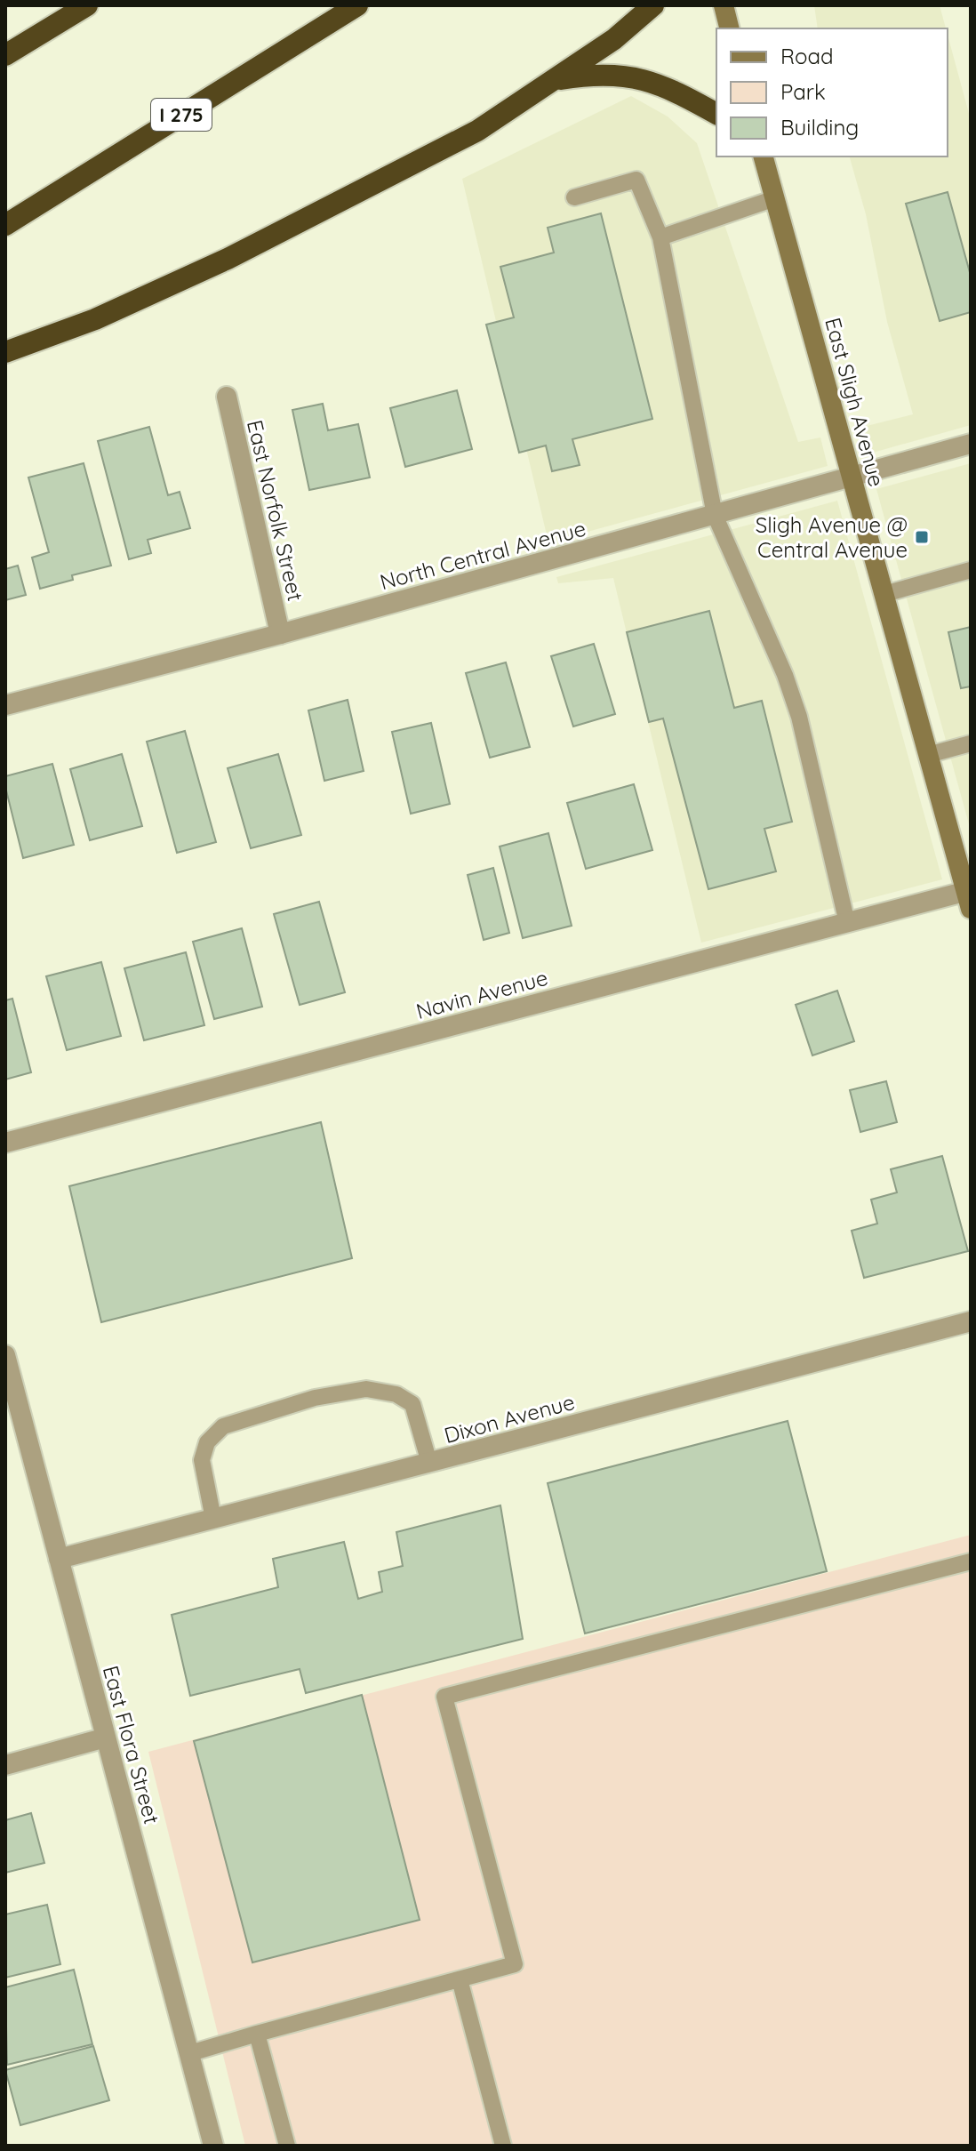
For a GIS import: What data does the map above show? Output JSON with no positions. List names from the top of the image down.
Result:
{
  "streets": {
    "highway": ["I 275"],
    "main road": ["East Sligh Avenue"],
    "street": [
      "East Norfolk Street",
      "North Central Avenue",
      "Navin Avenue",
      "Dixon Avenue",
      "East Flora Street"
    ]
  },
  "crossings": [
    ["East Sligh Avenue", "North Central Avenue"],
    ["East Sligh Avenue", "Navin Avenue"],
    ["East Norfolk Street", "North Central Avenue"],
    ["Dixon Avenue", "East Flora Street"]
  ],
  "places": {
    "transit": ["Sligh Avenue @ Central Avenue"]
  },
  "legend": ["Road", "Park", "Building"]
}
